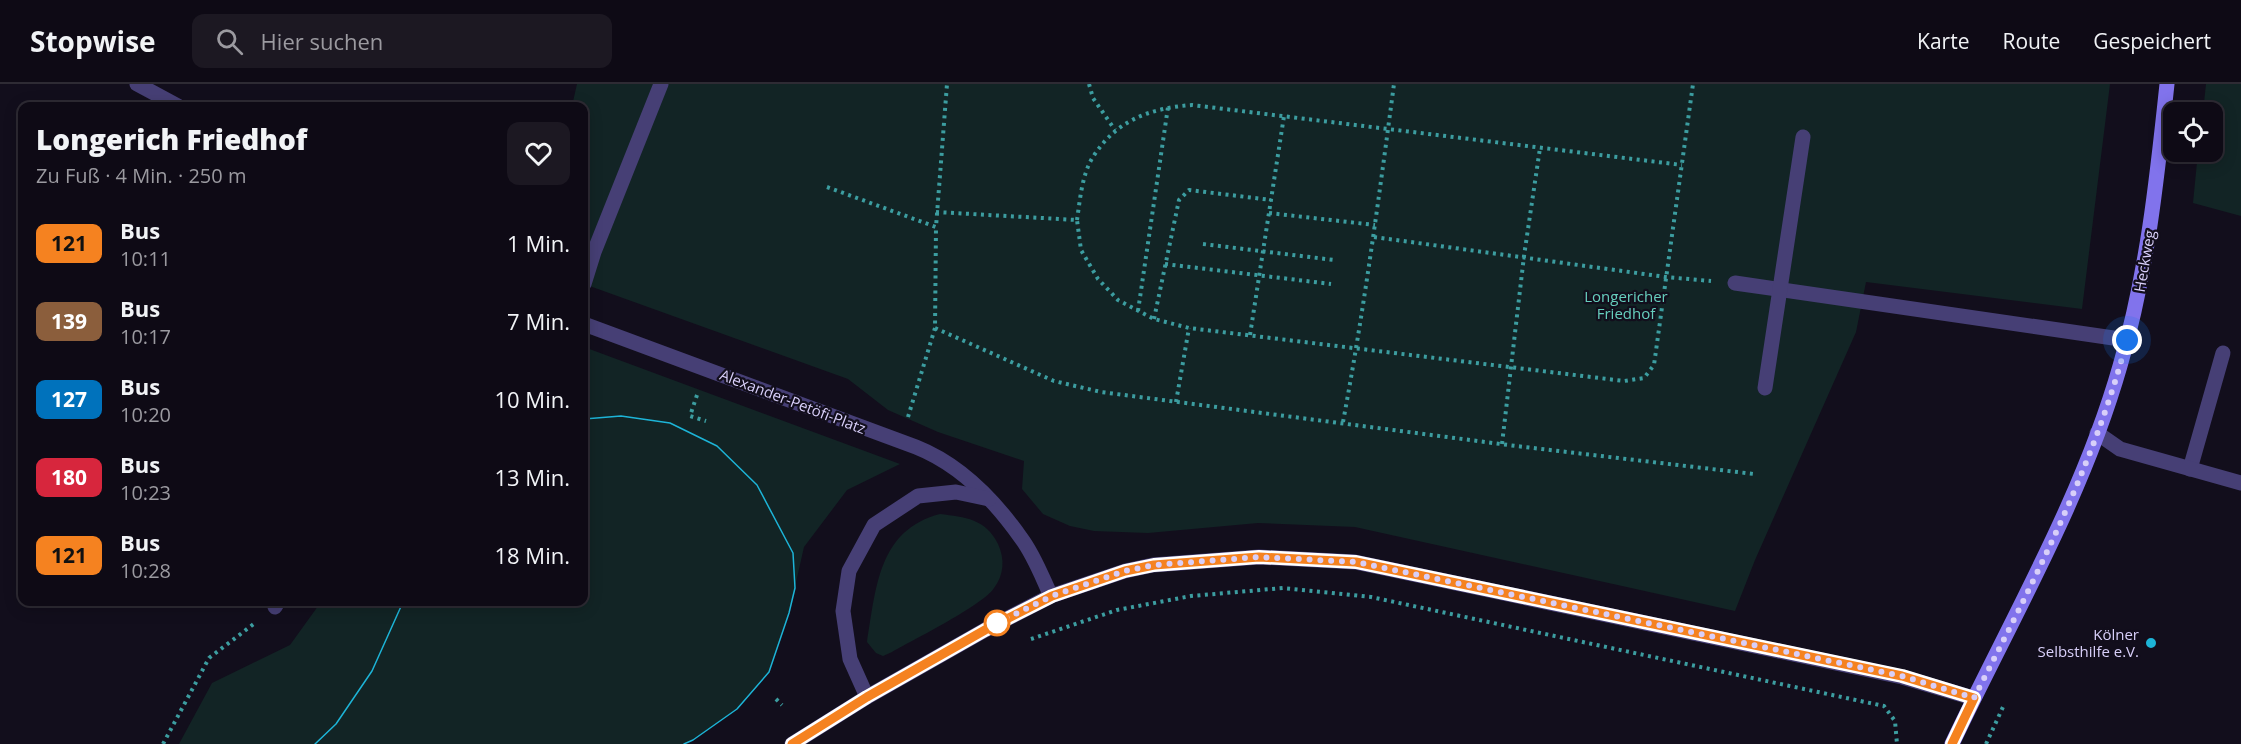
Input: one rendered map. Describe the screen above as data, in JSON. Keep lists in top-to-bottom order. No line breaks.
{"streets":{"street":["Heckweg","Alexander-Petöfi-Platz"]},"parks":["Longericher Friedhof"],"places":["Kölner Selbsthilfe e.V."],"lines":["bus line 121"],"page":{"header":"Stopwise","search":"Hier suchen","nav":["Karte","Route","Gespeichert"],"heading":["Longerich Friedhof","Zu Fuß · 4 Min. · 250 m"],"list":[{"mark":"121","name":"Bus","note":"10:11","value":"1 Min."},{"mark":"139","name":"Bus","note":"10:17","value":"7 Min."},{"mark":"127","name":"Bus","note":"10:20","value":"10 Min."},{"mark":"180","name":"Bus","note":"10:23","value":"13 Min."},{"mark":"121","name":"Bus","note":"10:28","value":"18 Min."}]}}
